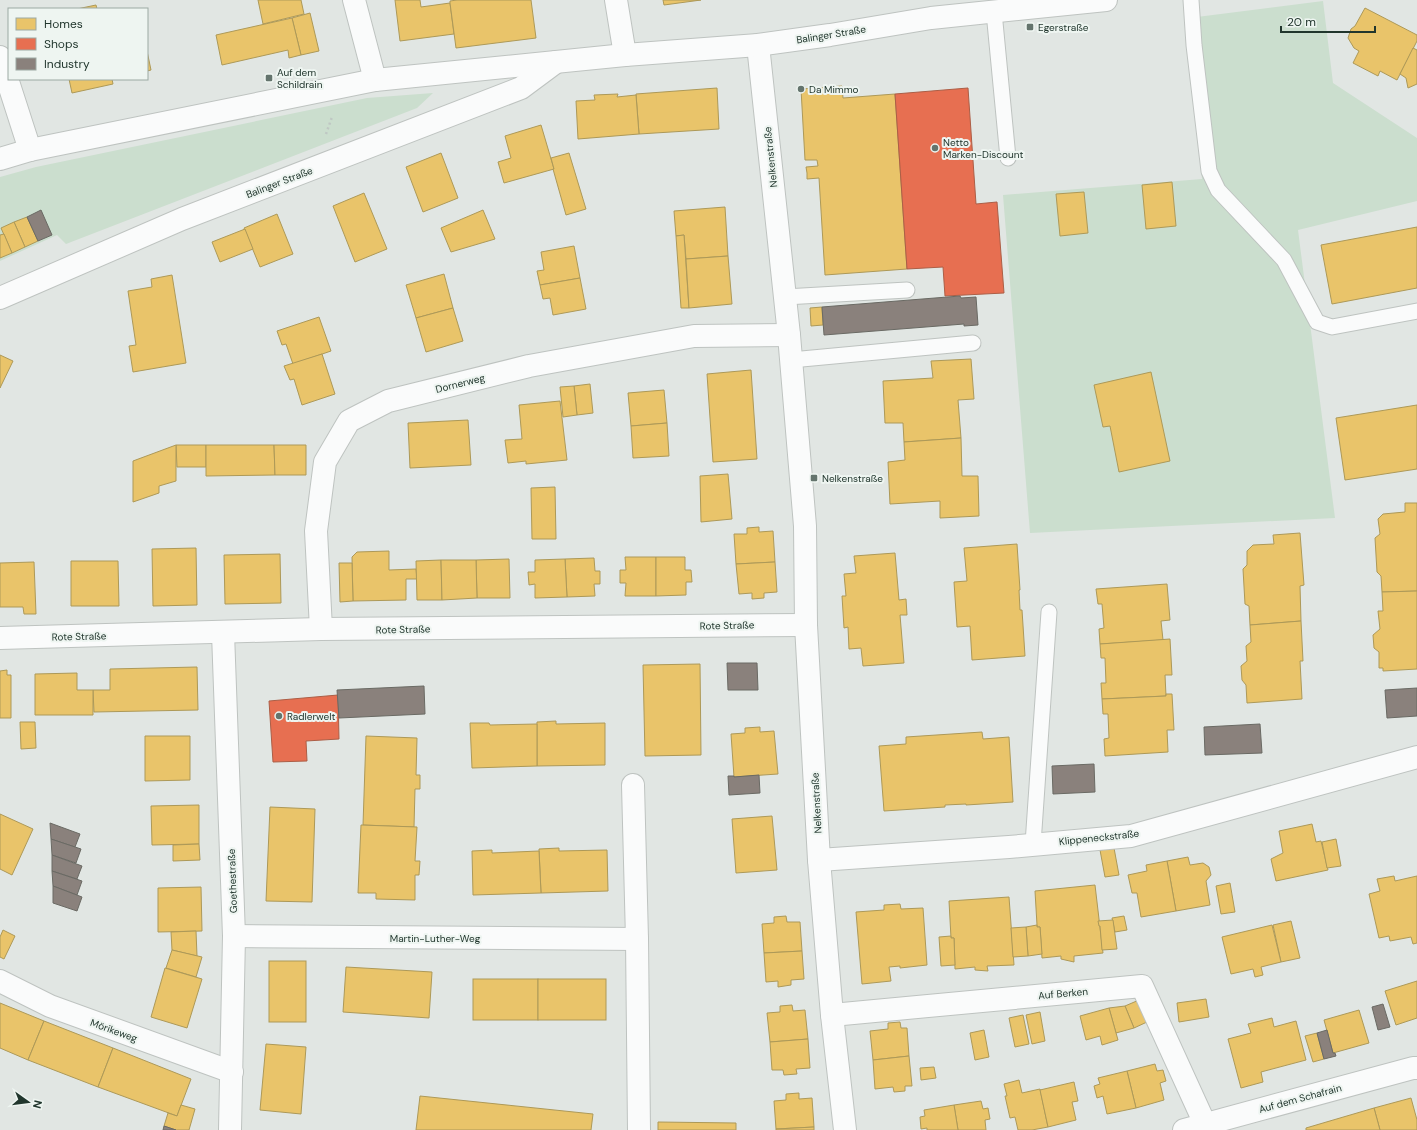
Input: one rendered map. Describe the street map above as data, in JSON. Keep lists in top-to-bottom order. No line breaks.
{"streets":{"street":["Balinger Straße","Nelkenstraße","Dornerweg","Rote Straße","Klippeneckstraße","Goethestraße","Martin-Luther-Weg","Auf Berken","Mörikeweg","Auf dem Schafrain"]},"crossings":[["Balinger Straße","Nelkenstraße"],["Nelkenstraße","Dornerweg"],["Nelkenstraße","Rote Straße"],["Nelkenstraße","Klippeneckstraße"],["Nelkenstraße","Auf Berken"],["Dornerweg","Rote Straße"],["Rote Straße","Goethestraße"],["Goethestraße","Martin-Luther-Weg"],["Goethestraße","Mörikeweg"],["Auf Berken","Auf dem Schafrain"]],"places":{"transit":["Egerstraße","Auf dem Schildrain","Nelkenstraße"],"other":["Da Mimmo","Netto Marken-Discount","Radlerwelt"]},"legend":["Homes","Shops","Industry"],"scale_bar":"20 m","north":"right"}
